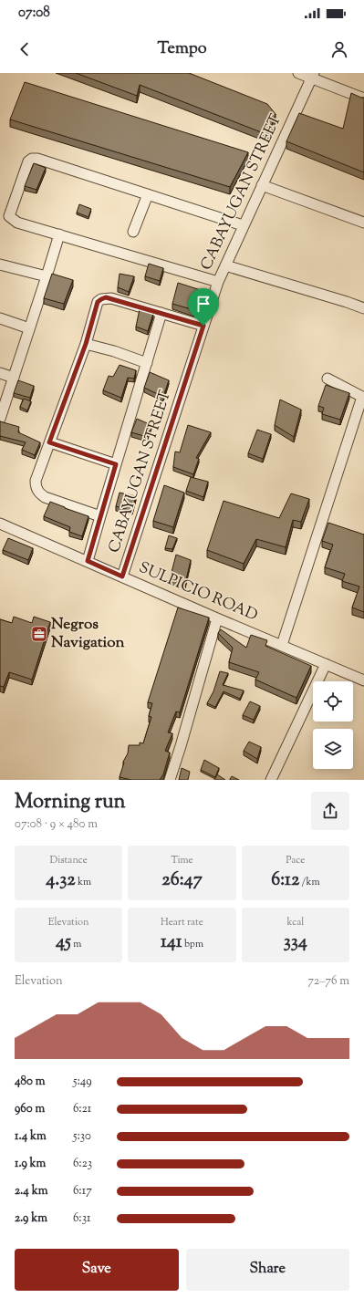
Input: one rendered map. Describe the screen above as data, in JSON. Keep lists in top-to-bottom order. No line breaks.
{"streets":{"street":["CABAYUGAN STREET","SULPICIO ROAD"]},"crossings":[["CABAYUGAN STREET","SULPICIO ROAD"]],"places":{"office":["Negros Navigation"]},"page":{"status":"07:08","header":"Tempo","heading":["Morning run","07:08 · 9 × 480 m"],"stats":[["Distance","4.32 km"],["Time","26:47"],["Pace","6:12 /km"],["Elevation","45 m"],["Heart rate","141 bpm"],["kcal","334"]],"chart":["Elevation","72–76 m"],"list":[{"name":"480 m","note":"5:49"},{"name":"960 m","note":"6:21"},{"name":"1.4 km","note":"5:30"},{"name":"1.9 km","note":"6:23"},{"name":"2.4 km","note":"6:17"},{"name":"2.9 km","note":"6:31"}],"buttons":["Save","Share"]}}
